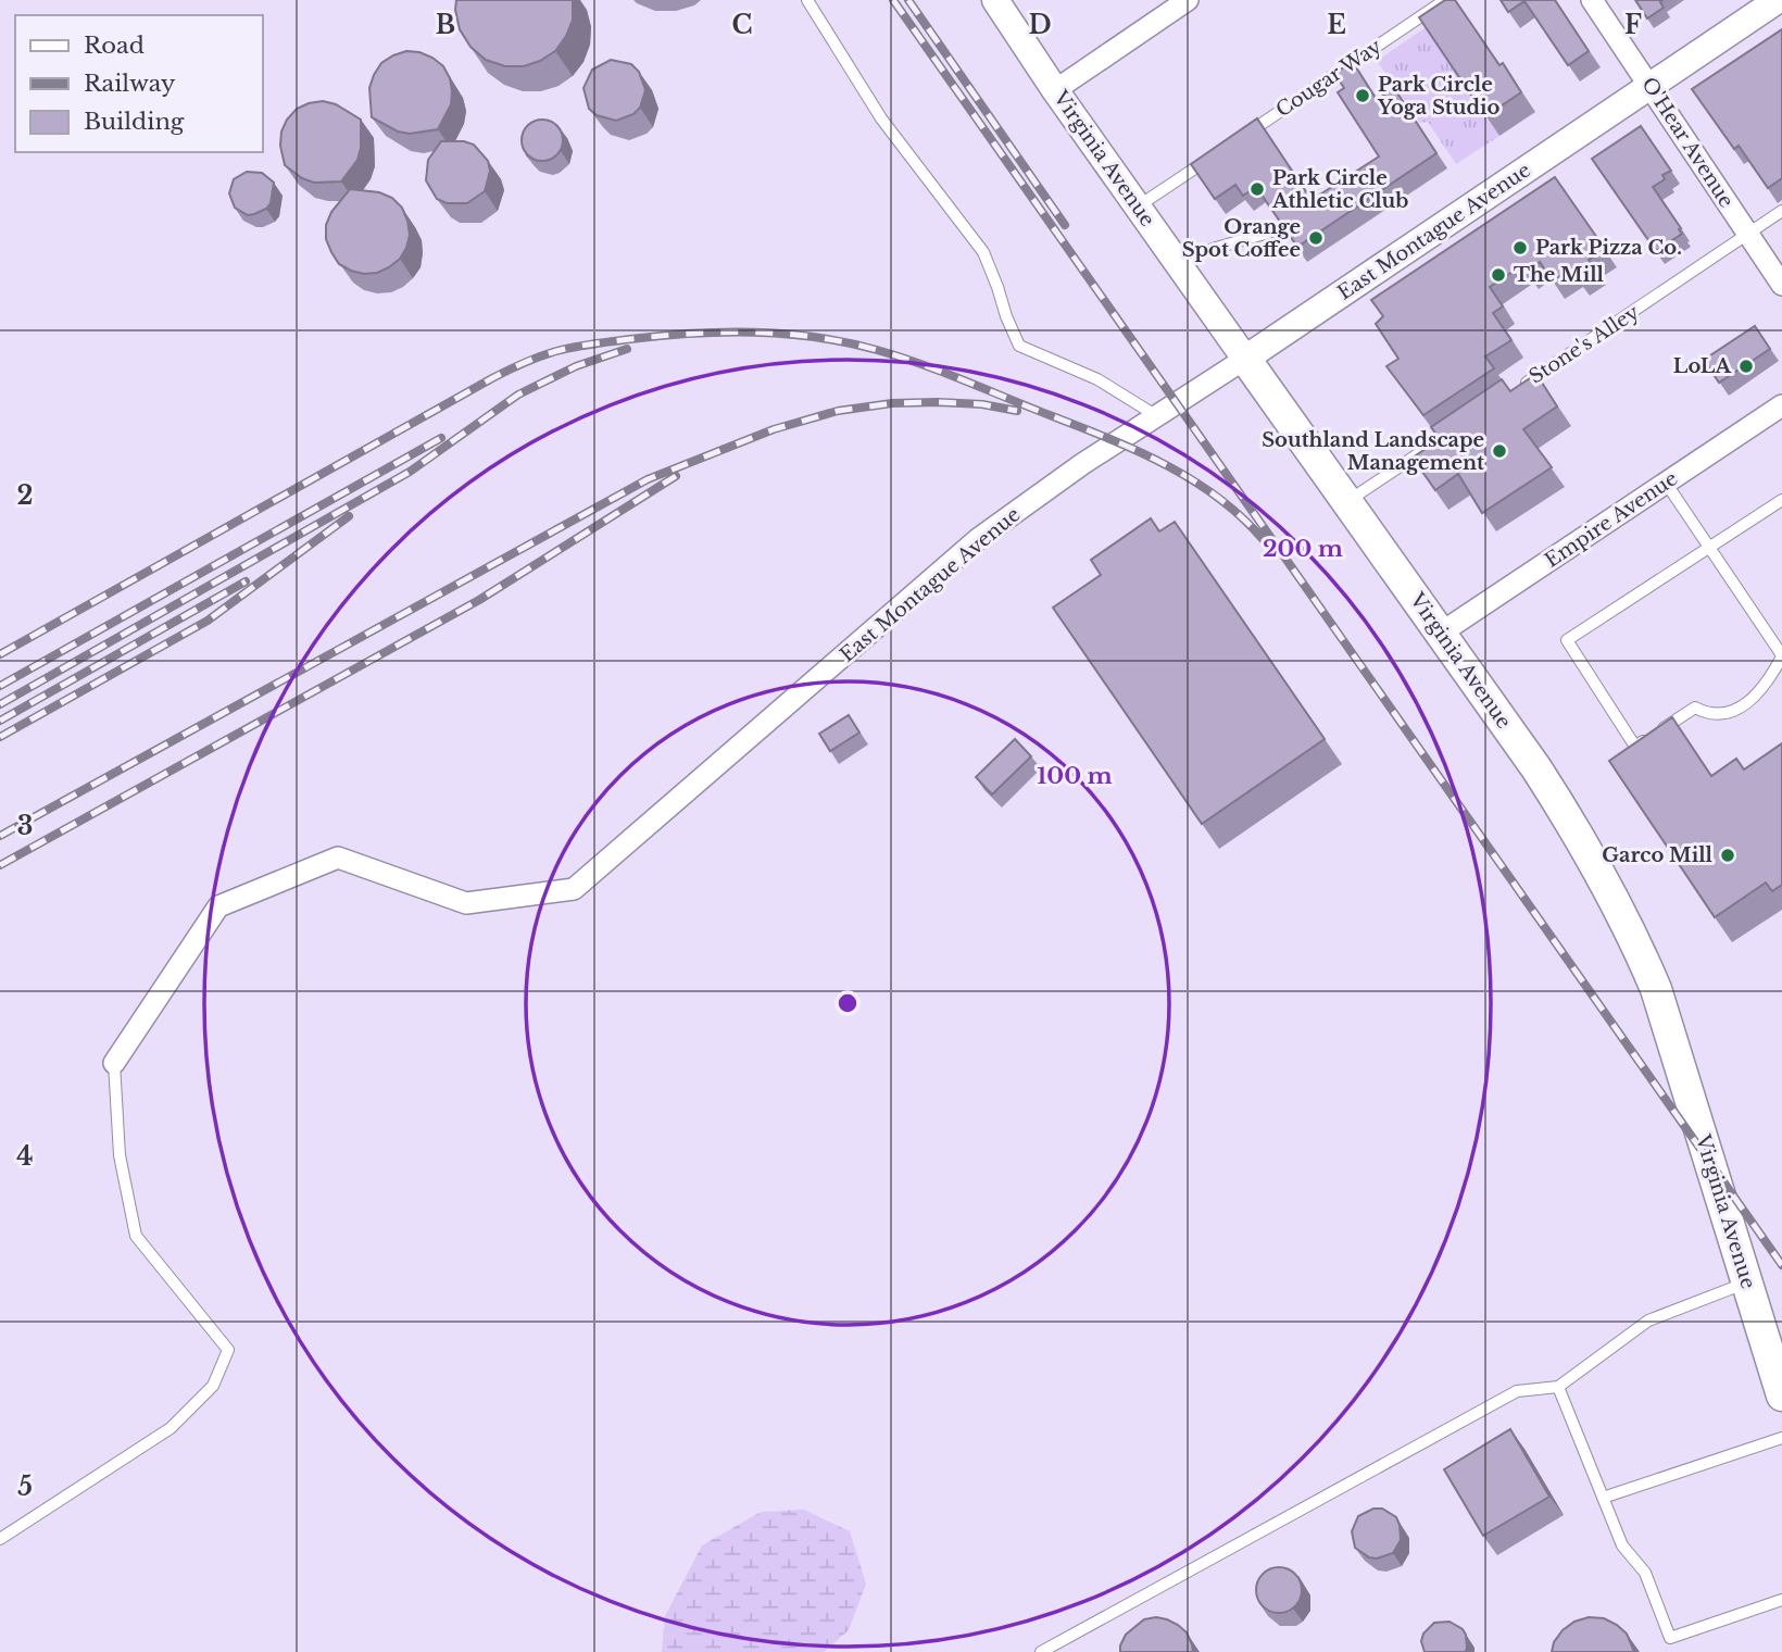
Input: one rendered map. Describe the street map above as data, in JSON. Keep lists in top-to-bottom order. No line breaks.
{"streets":{"main road":["Virginia Avenue"],"street":["O'Hear Avenue","East Montague Avenue","Empire Avenue"],"lane":["Cougar Way","Stone's Alley"]},"crossings":[["O'Hear Avenue","East Montague Avenue"],["O'Hear Avenue","Stone's Alley"],["Virginia Avenue","East Montague Avenue"],["Virginia Avenue","Empire Avenue"]],"places":["Park Circle Yoga Studio","Park Circle Athletic Club","Orange Spot Coffee","Park Pizza Co.","The Mill","LoLA","Southland Landscape Management","Garco Mill"],"legend":["Road","Railway","Building"],"grid":{"columns":["B","C","D","E","F"],"rows":["2","3","4","5"]},"rings":["200 m","100 m"]}
